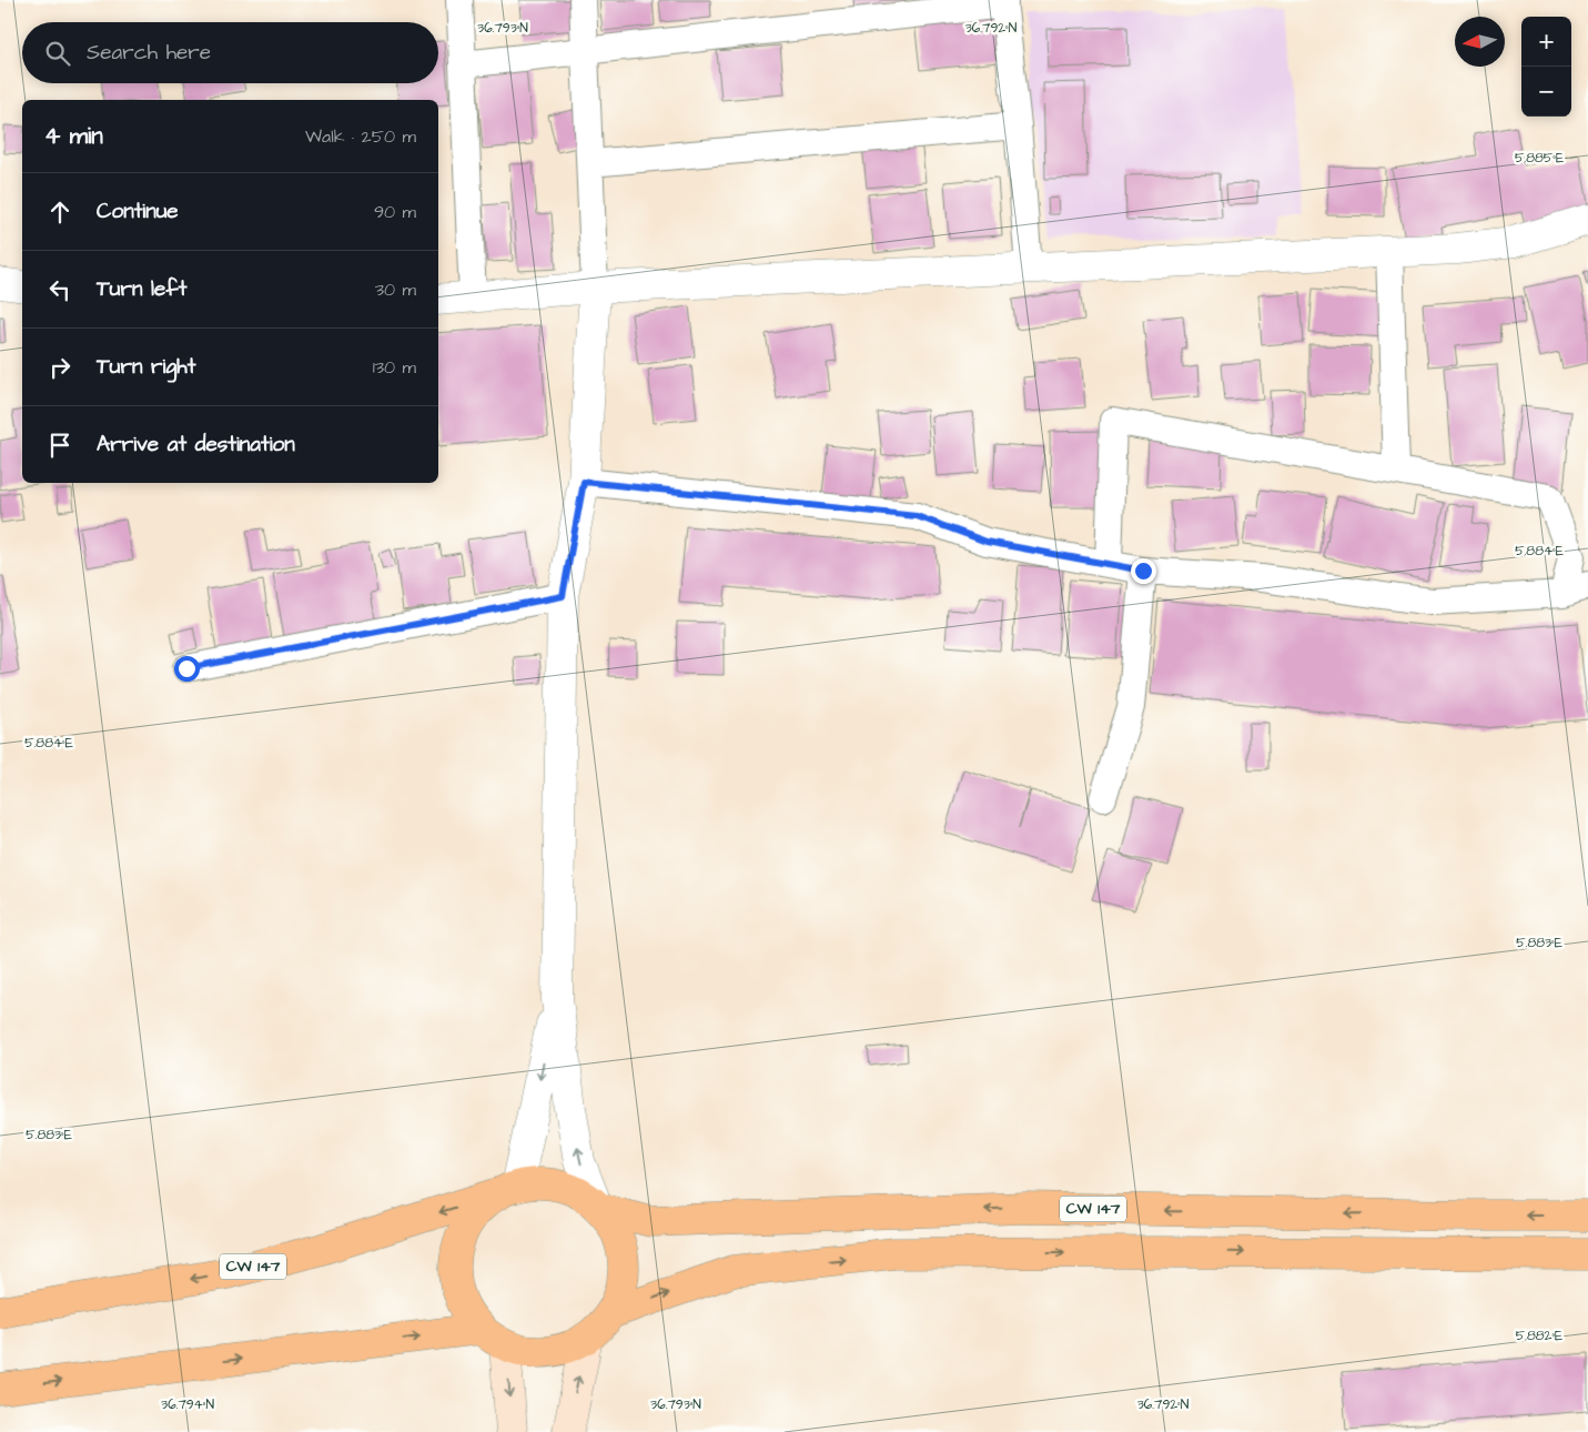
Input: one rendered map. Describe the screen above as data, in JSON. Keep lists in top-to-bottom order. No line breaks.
{"streets":{"highway":["CW 147"]},"north":"left","page":{"map_buttons":["+","−"],"search":"Search here","heading":["4 min","Walk · 250 m"],"list":[["Continue","90 m"],["Turn left","30 m"],["Turn right","130 m"],"Arrive at destination"]},"coordinates":["36.793°N","36.792°N","5.885°E","5.884°E","5.883°E","5.882°E","36.794°N"]}
